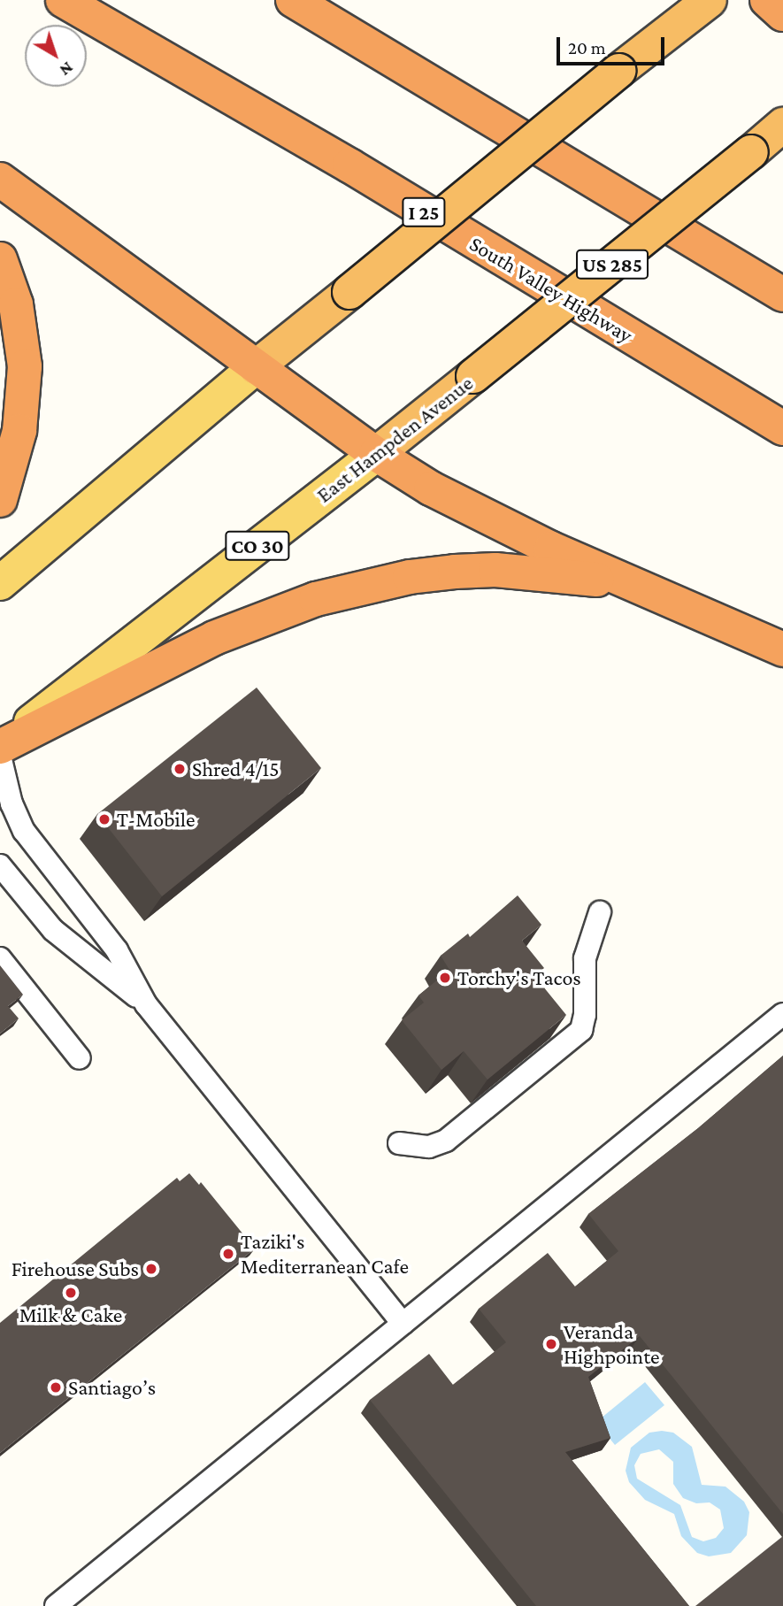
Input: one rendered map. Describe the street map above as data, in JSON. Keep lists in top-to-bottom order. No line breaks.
{"streets":{"highway":["I 25","US 285","South Valley Highway","East Hampden Avenue"],"main road":["CO 30"]},"places":["Shred 4/15","T-Mobile","Torchy's Tacos","Taziki's Mediterranean Cafe","Firehouse Subs","Milk & Cake","Veranda Highpointe","Santiago’s"],"scale_bar":"20 m","north":"bottom right"}
